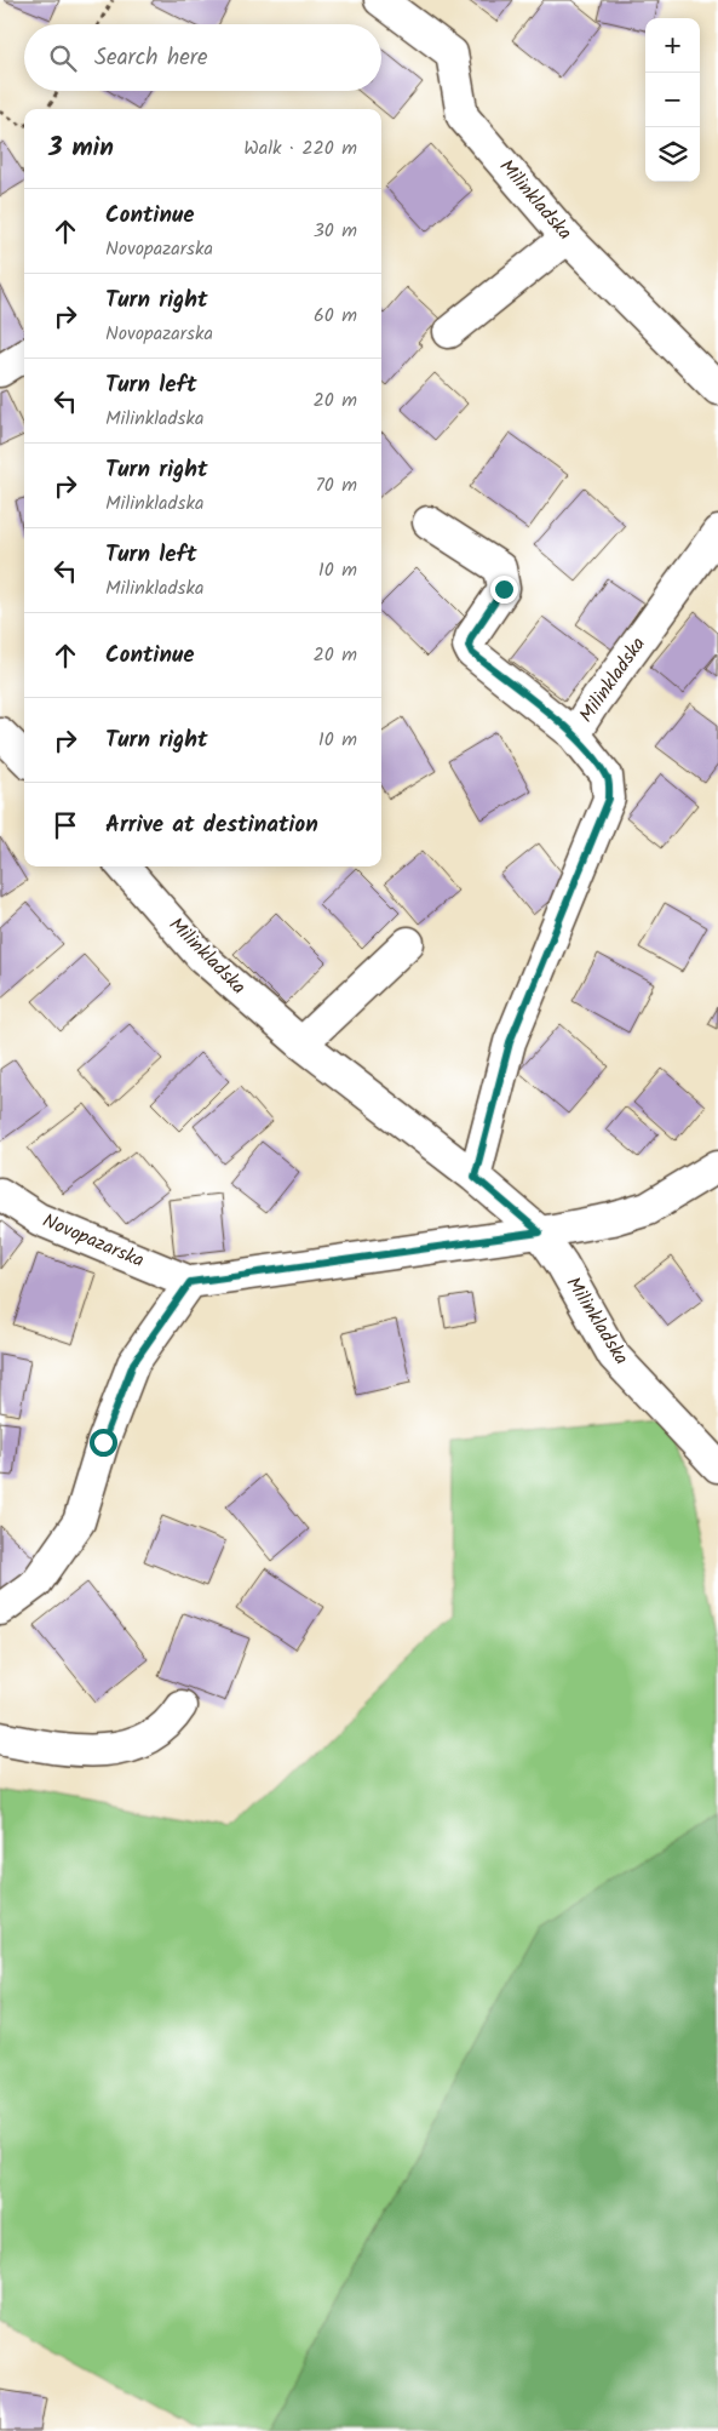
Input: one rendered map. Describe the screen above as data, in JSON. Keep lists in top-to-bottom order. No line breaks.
{"streets":{"street":["Milinkladska","Novopazarska"]},"page":{"map_buttons":["+","−"],"search":"Search here","heading":["3 min","Walk · 220 m"],"list":[["Continue","Novopazarska","30 m"],["Turn right","Novopazarska","60 m"],["Turn left","Milinkladska","20 m"],["Turn right","Milinkladska","70 m"],["Turn left","Milinkladska","10 m"],["Continue","20 m"],["Turn right","10 m"],"Arrive at destination"]}}
